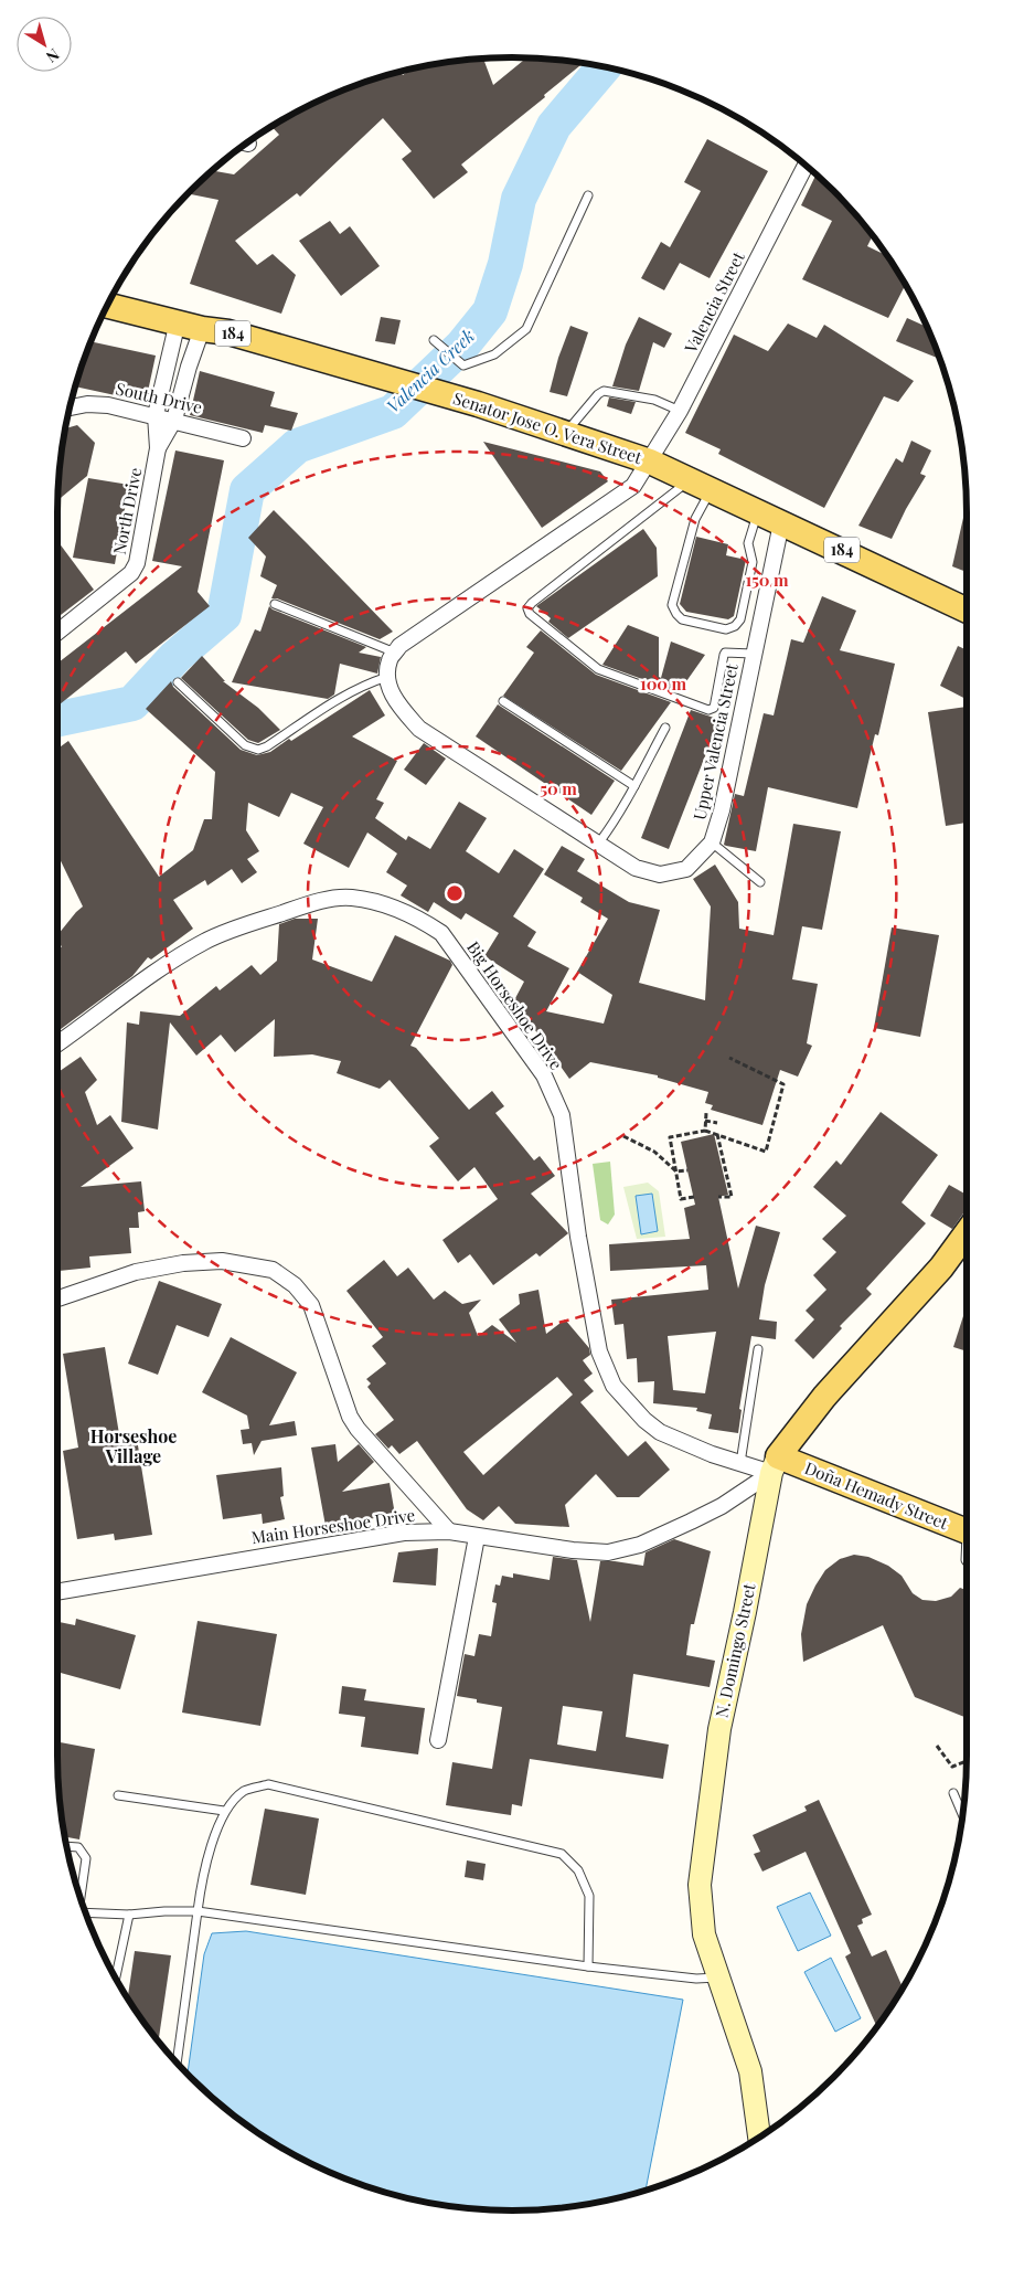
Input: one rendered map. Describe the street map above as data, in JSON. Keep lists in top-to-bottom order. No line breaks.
{"streets":{"main road":["184","Senator Jose O. Vera Street","Doña Hemady Street","N. Domingo Street"],"street":["Valencia Street","South Drive","North Drive","Upper Valencia Street","Big Horseshoe Drive","Main Horseshoe Drive"]},"crossings":[["Valencia Street","Senator Jose O. Vera Street"],["South Drive","North Drive"],["Senator Jose O. Vera Street","North Drive"],["Senator Jose O. Vera Street","Upper Valencia Street"],["Big Horseshoe Drive","Doña Hemady Street"],["Big Horseshoe Drive","Main Horseshoe Drive"],["Big Horseshoe Drive","N. Domingo Street"],["Doña Hemady Street","Main Horseshoe Drive"],["Doña Hemady Street","N. Domingo Street"],["Main Horseshoe Drive","N. Domingo Street"]],"districts":["Horseshoe Village"],"water":["Valencia Creek"],"north":"bottom right","rings":["150 m","100 m","50 m"]}
